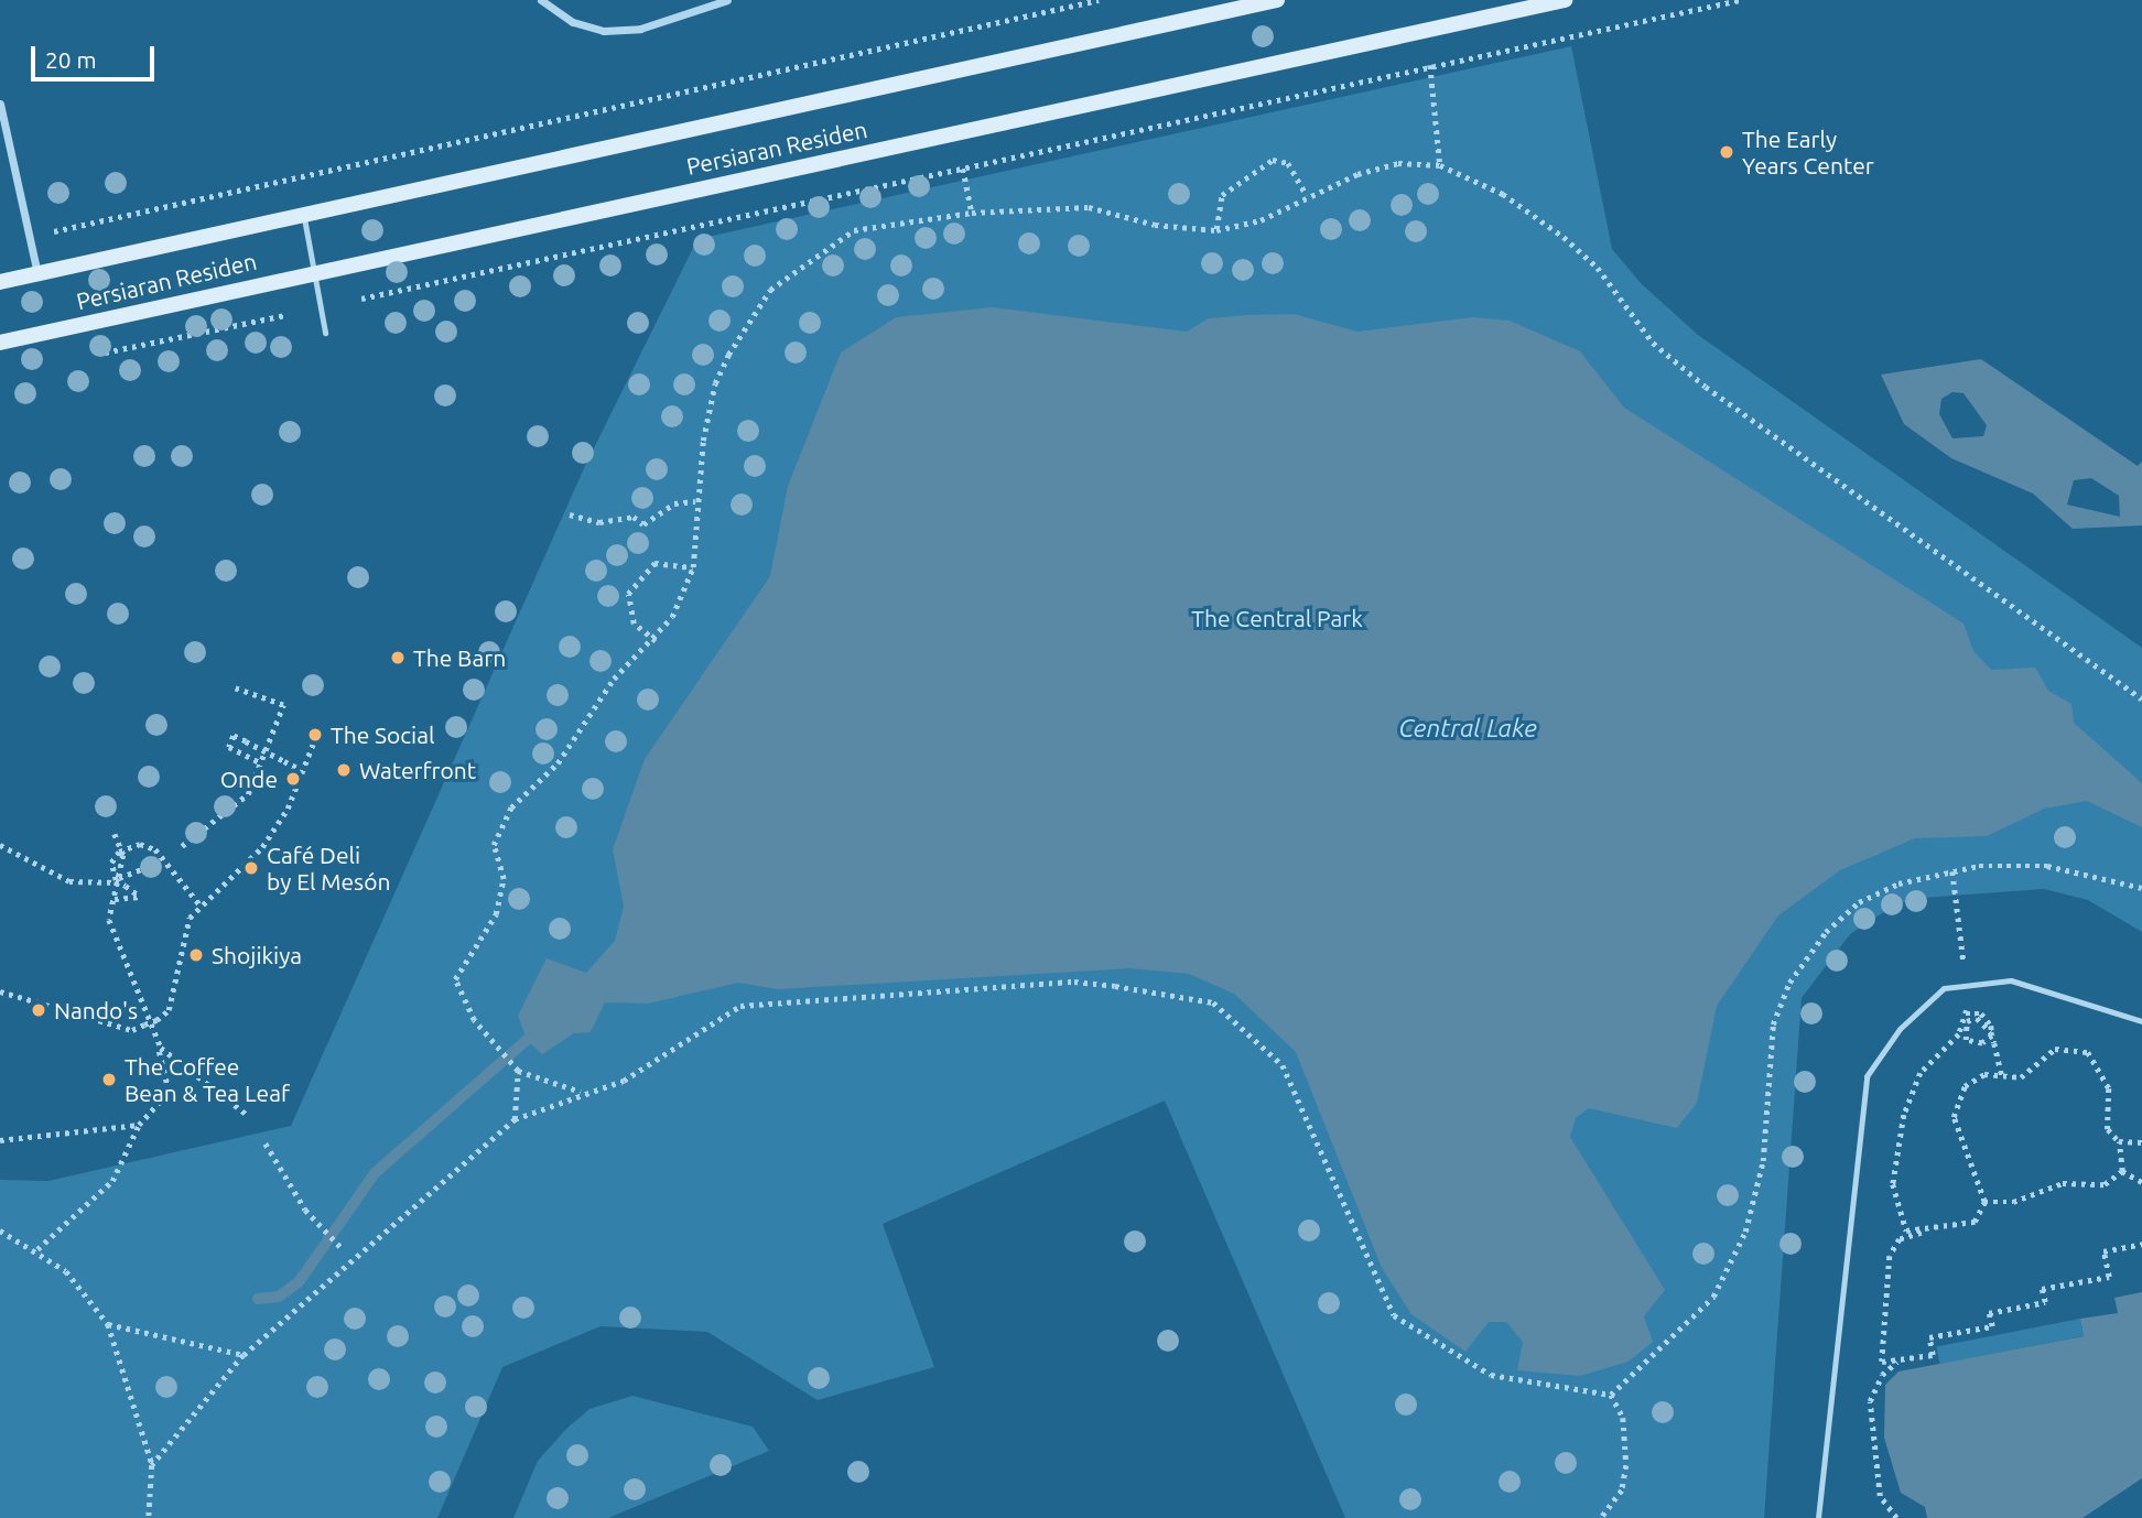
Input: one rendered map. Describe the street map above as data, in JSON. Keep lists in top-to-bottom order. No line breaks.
{"streets":{"street":["Persiaran Residen"]},"water":["Central Lake"],"parks":["The Central Park"],"places":["The Early Years Center","The Barn","The Social","Waterfront","Onde","Café Deli by El Mesón","Shojikiya","Nando's","The Coffee Bean & Tea Leaf"],"scale_bar":"20 m"}
